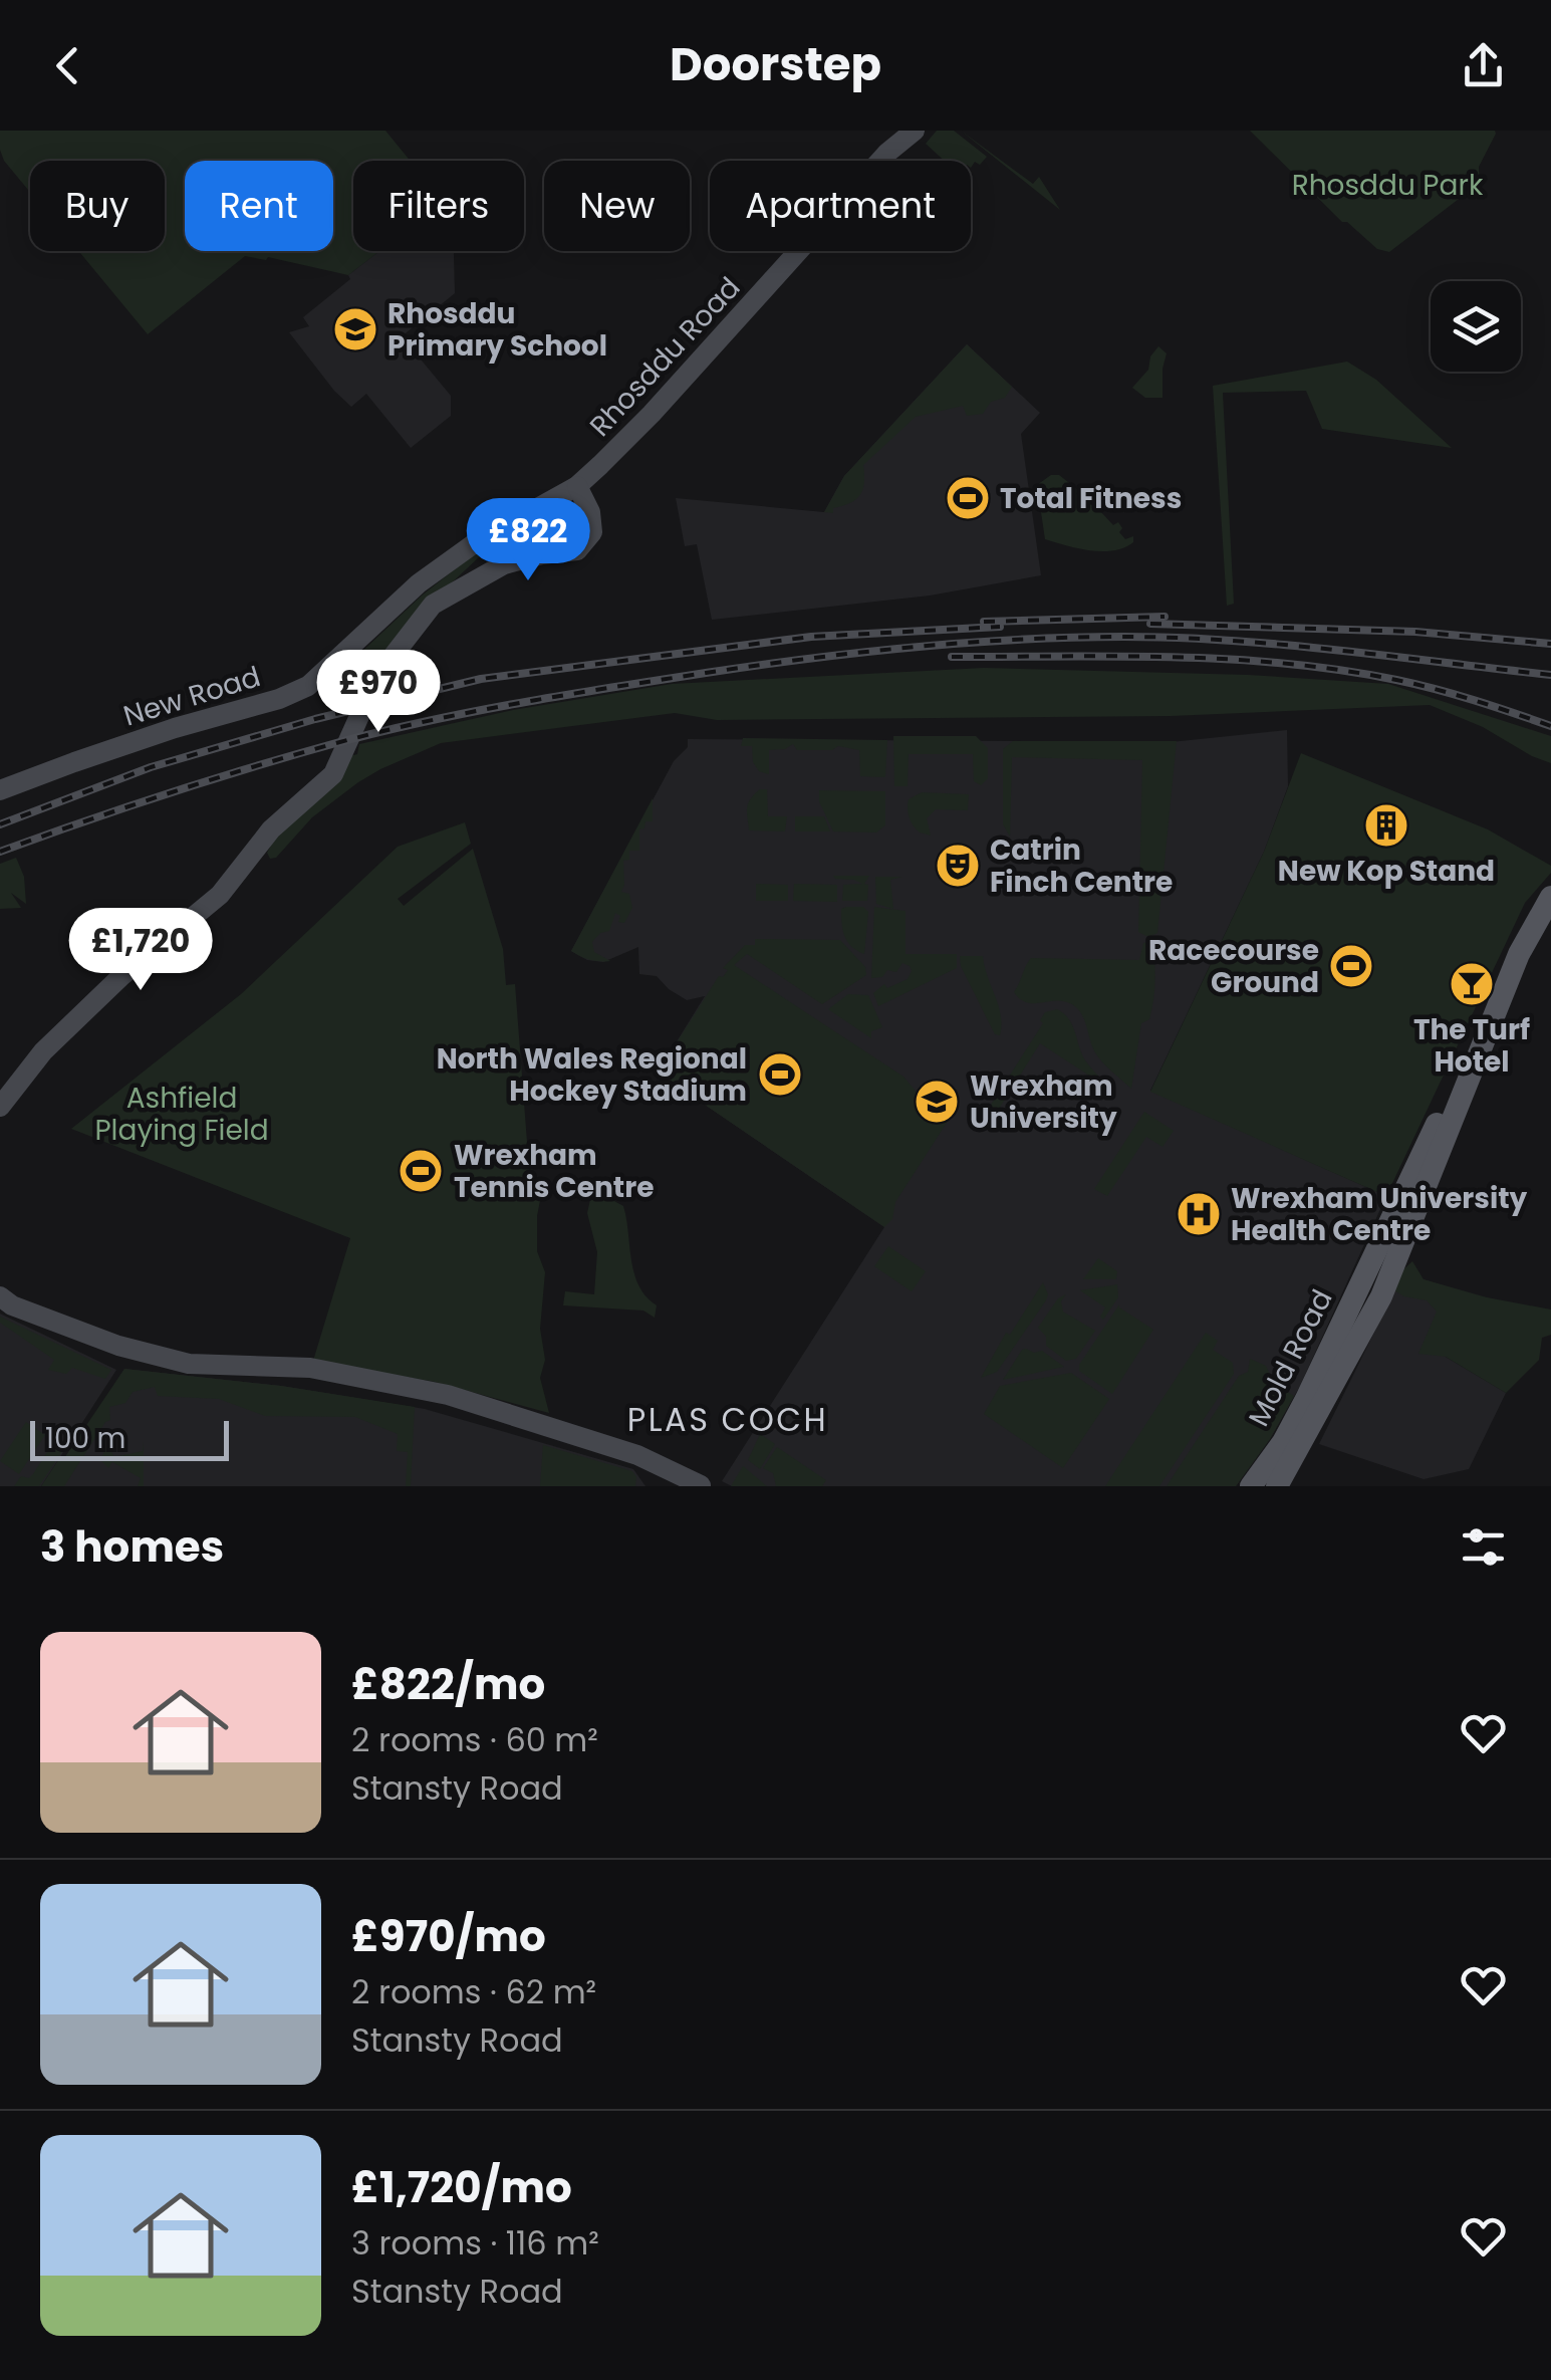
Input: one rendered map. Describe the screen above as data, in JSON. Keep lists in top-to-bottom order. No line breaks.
{"streets":{"main road":["Rhosddu Road","New Road","Mold Road"]},"crossings":[["Rhosddu Road","New Road"]],"districts":["PLAS COCH"],"parks":["Rhosddu Park","Ashfield Playing Field"],"places":{"school or university":["Rhosddu Primary School","Wrexham University"],"sports":["Total Fitness","Racecourse Ground","North Wales Regional Hockey Stadium","Wrexham Tennis Centre"],"building":["New Kop Stand"],"theatre":["Catrin Finch Centre"],"bar":["The Turf Hotel"],"hospital":["Wrexham University Health Centre"]},"scale_bar":"100 m","page":{"header":"Doorstep","chip":["Buy","Rent","Filters","New","Apartment"],"price":["£822","£970","£1,720"],"scale":"100 m","heading":"3 homes","list":[{"name":"£822/mo","note":"2 rooms · 60 m² · Stansty Road"},{"name":"£970/mo","note":"2 rooms · 62 m² · Stansty Road"},{"name":"£1,720/mo","note":"3 rooms · 116 m² · Stansty Road"}]}}
